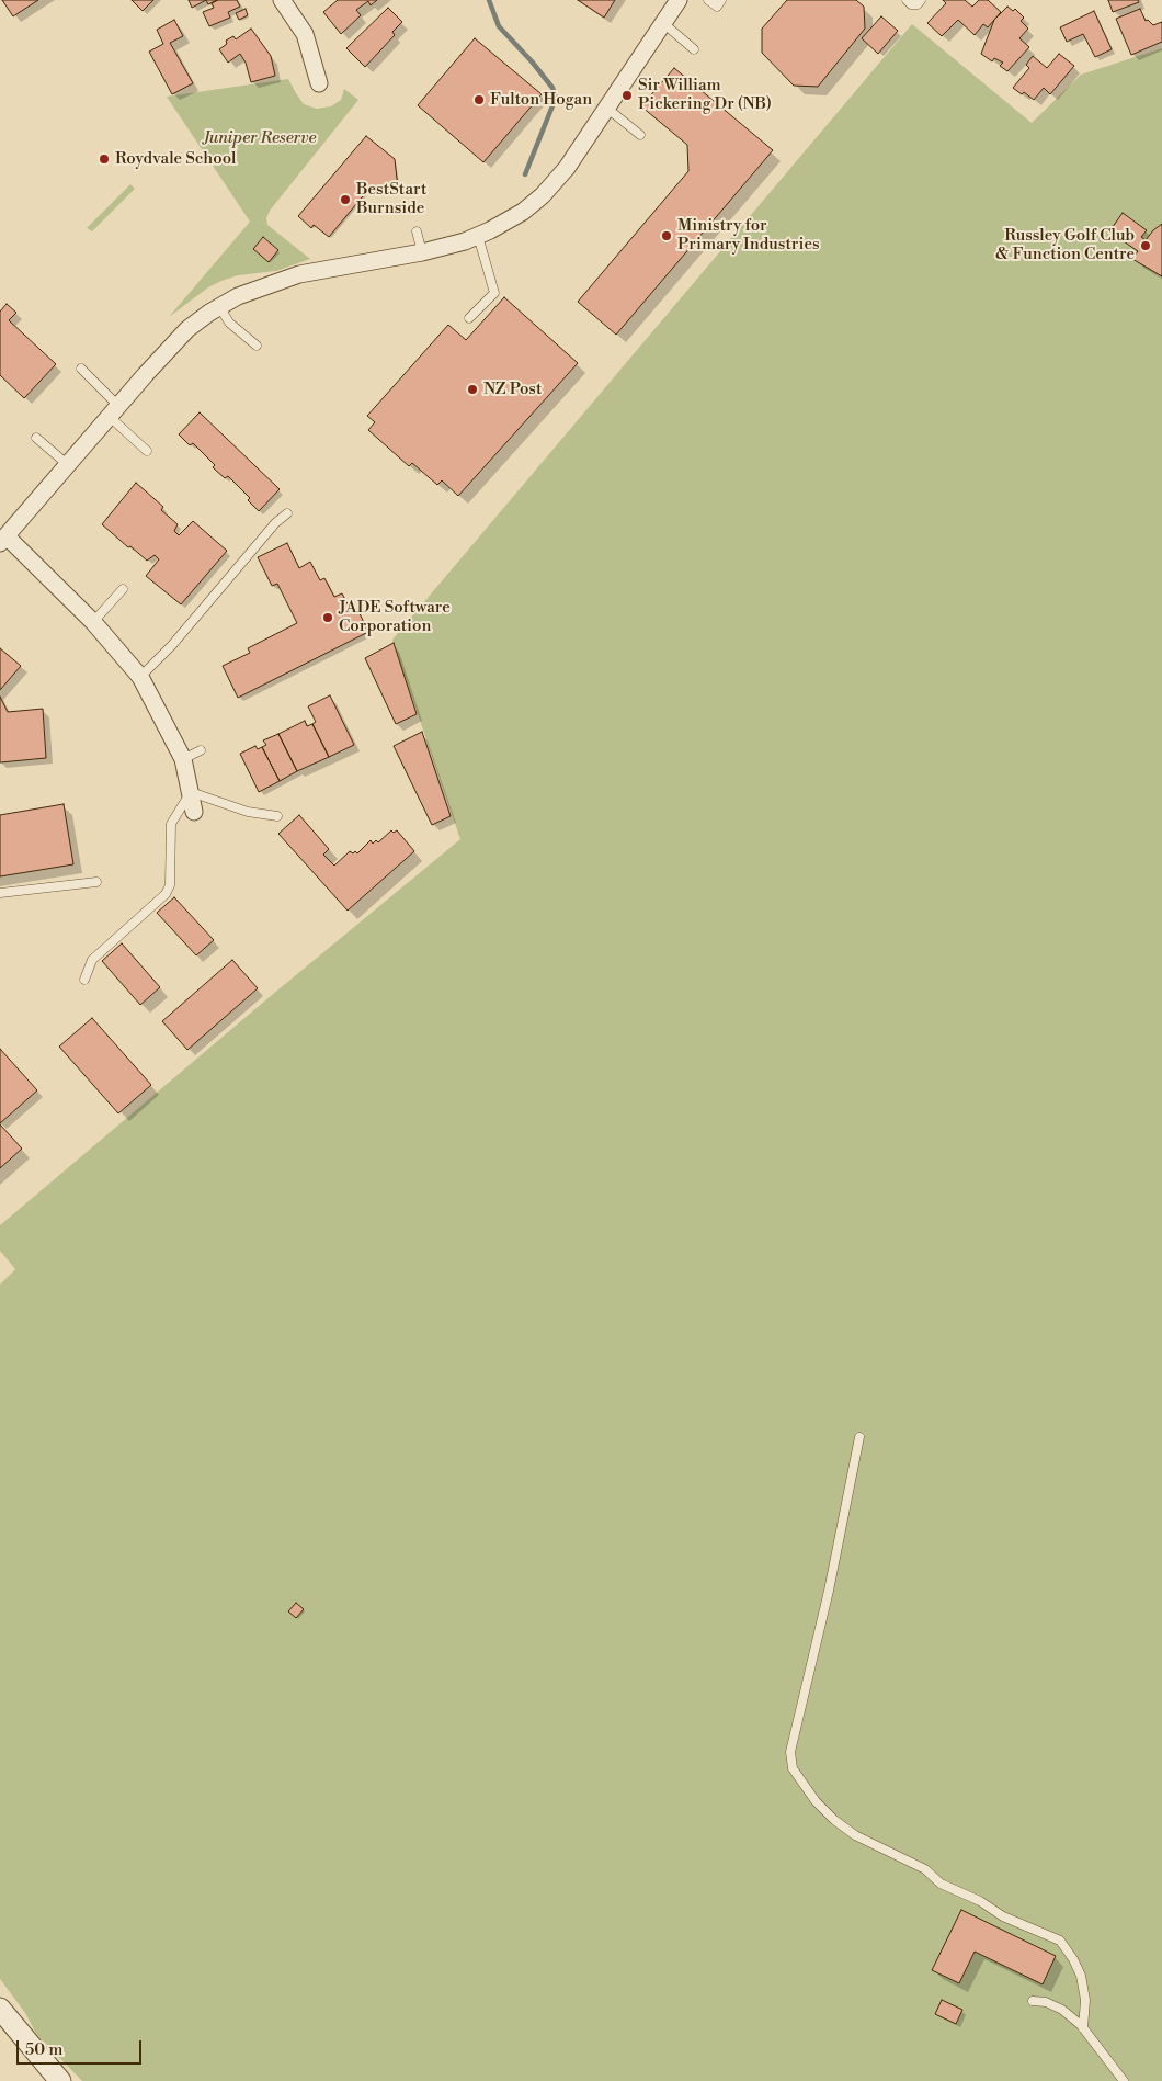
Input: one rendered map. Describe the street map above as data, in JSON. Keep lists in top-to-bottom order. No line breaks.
{"parks":["Juniper Reserve"],"places":["Sir William Pickering Dr (NB)","Fulton Hogan","Roydvale School","BestStart Burnside","Ministry for Primary Industries","Russley Golf Club & Function Centre","NZ Post","JADE Software Corporation"],"scale_bar":"50 m"}
